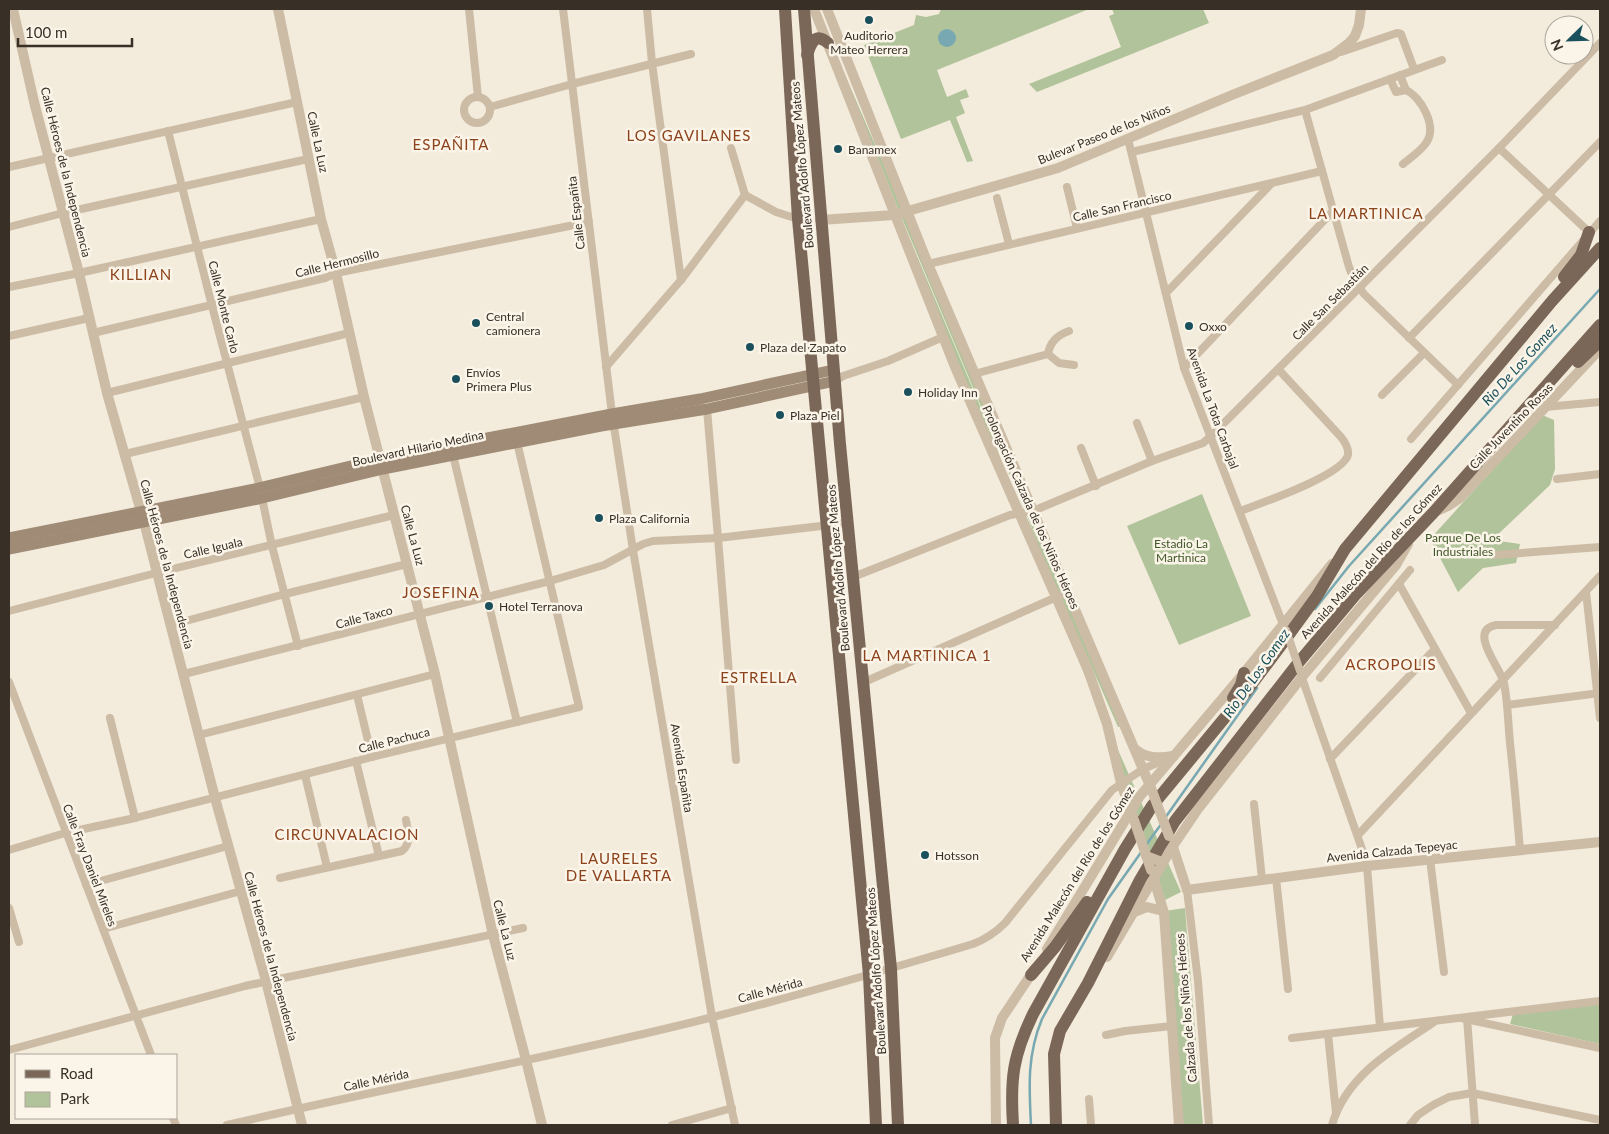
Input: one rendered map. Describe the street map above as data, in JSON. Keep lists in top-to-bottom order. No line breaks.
{"streets":{"main road":["Boulevard Adolfo López Mateos","Boulevard Hilario Medina","Avenida Malecón del Río de los Gómez"],"street":["Bulevar Paseo de los Niños","Calle La Luz","Calle Héroes de la Independencia","Calle San Francisco","Calle Españita","Calle Hermosillo","Calle San Sebastián","Calle Monte Carlo","Avenida La Tota Carbajal","Calle Juventino Rosas","Prolongación Calzada de los Niños Héroes","Calle Iguala","Calle Taxco","Calle Pachuca","Avenida Españita","Avenida Calzada Tepeyac","Calle Fray Daniel Mireles","Calle Mérida","Calzada de los Niños Héroes"]},"crossings":[["Bulevar Paseo de los Niños","Boulevard Adolfo López Mateos"],["Bulevar Paseo de los Niños","Avenida La Tota Carbajal"],["Bulevar Paseo de los Niños","Prolongación Calzada de los Niños Héroes"],["Calle La Luz","Calle Hermosillo"],["Calle La Luz","Boulevard Hilario Medina"],["Calle La Luz","Calle Iguala"],["Calle La Luz","Calle Taxco"],["Calle La Luz","Calle Pachuca"],["Calle La Luz","Calle Mérida"],["Boulevard Adolfo López Mateos","Boulevard Hilario Medina"],["Boulevard Adolfo López Mateos","Calle Taxco"],["Boulevard Adolfo López Mateos","Calle Mérida"],["Calle Héroes de la Independencia","Calle Hermosillo"],["Calle Héroes de la Independencia","Boulevard Hilario Medina"],["Calle Héroes de la Independencia","Calle Iguala"],["Calle Héroes de la Independencia","Calle Taxco"],["Calle Héroes de la Independencia","Calle Pachuca"],["Calle Héroes de la Independencia","Calle Mérida"],["Calle San Francisco","Avenida La Tota Carbajal"],["Calle San Francisco","Prolongación Calzada de los Niños Héroes"],["Calle Españita","Calle Hermosillo"],["Calle Españita","Boulevard Hilario Medina"],["Calle Españita","Avenida Españita"],["Calle Hermosillo","Calle Monte Carlo"],["Calle San Sebastián","Avenida La Tota Carbajal"],["Calle San Sebastián","Prolongación Calzada de los Niños Héroes"],["Calle Monte Carlo","Boulevard Hilario Medina"],["Calle Monte Carlo","Calle Iguala"],["Calle Monte Carlo","Calle Taxco"],["Avenida La Tota Carbajal","Avenida Malecón del Río de los Gómez"],["Avenida La Tota Carbajal","Avenida Calzada Tepeyac"],["Calle Juventino Rosas","Avenida Malecón del Río de los Gómez"],["Boulevard Hilario Medina","Avenida Españita"],["Prolongación Calzada de los Niños Héroes","Avenida Malecón del Río de los Gómez"],["Prolongación Calzada de los Niños Héroes","Avenida Calzada Tepeyac"],["Prolongación Calzada de los Niños Héroes","Calle Mérida"],["Prolongación Calzada de los Niños Héroes","Calzada de los Niños Héroes"],["Avenida Malecón del Río de los Gómez","Calle Mérida"],["Calle Taxco","Calle Pachuca"],["Calle Taxco","Avenida Españita"],["Calle Pachuca","Calle Fray Daniel Mireles"],["Avenida Españita","Calle Mérida"],["Avenida Calzada Tepeyac","Calzada de los Niños Héroes"]],"districts":["LOS GAVILANES","ESPAÑITA","LA MARTINICA","KILLIAN","JOSEFINA","LA MARTINICA 1","ACROPOLIS","ESTRELLA","CIRCUNVALACION","LAURELES DE VALLARTA"],"water":["Rio De Los Gomez"],"parks":["Parque De Los Industriales","Estadio La Martinica"],"places":["Auditorio Mateo Herrera","Banamex","Central camionera","Oxxo","Plaza del Zapato","Envíos Primera Plus","Holiday Inn","Plaza Piel","Plaza California","Hotel Terranova","Hotsson"],"legend":["Road","Park"],"scale_bar":"100 m","north":"bottom left"}
